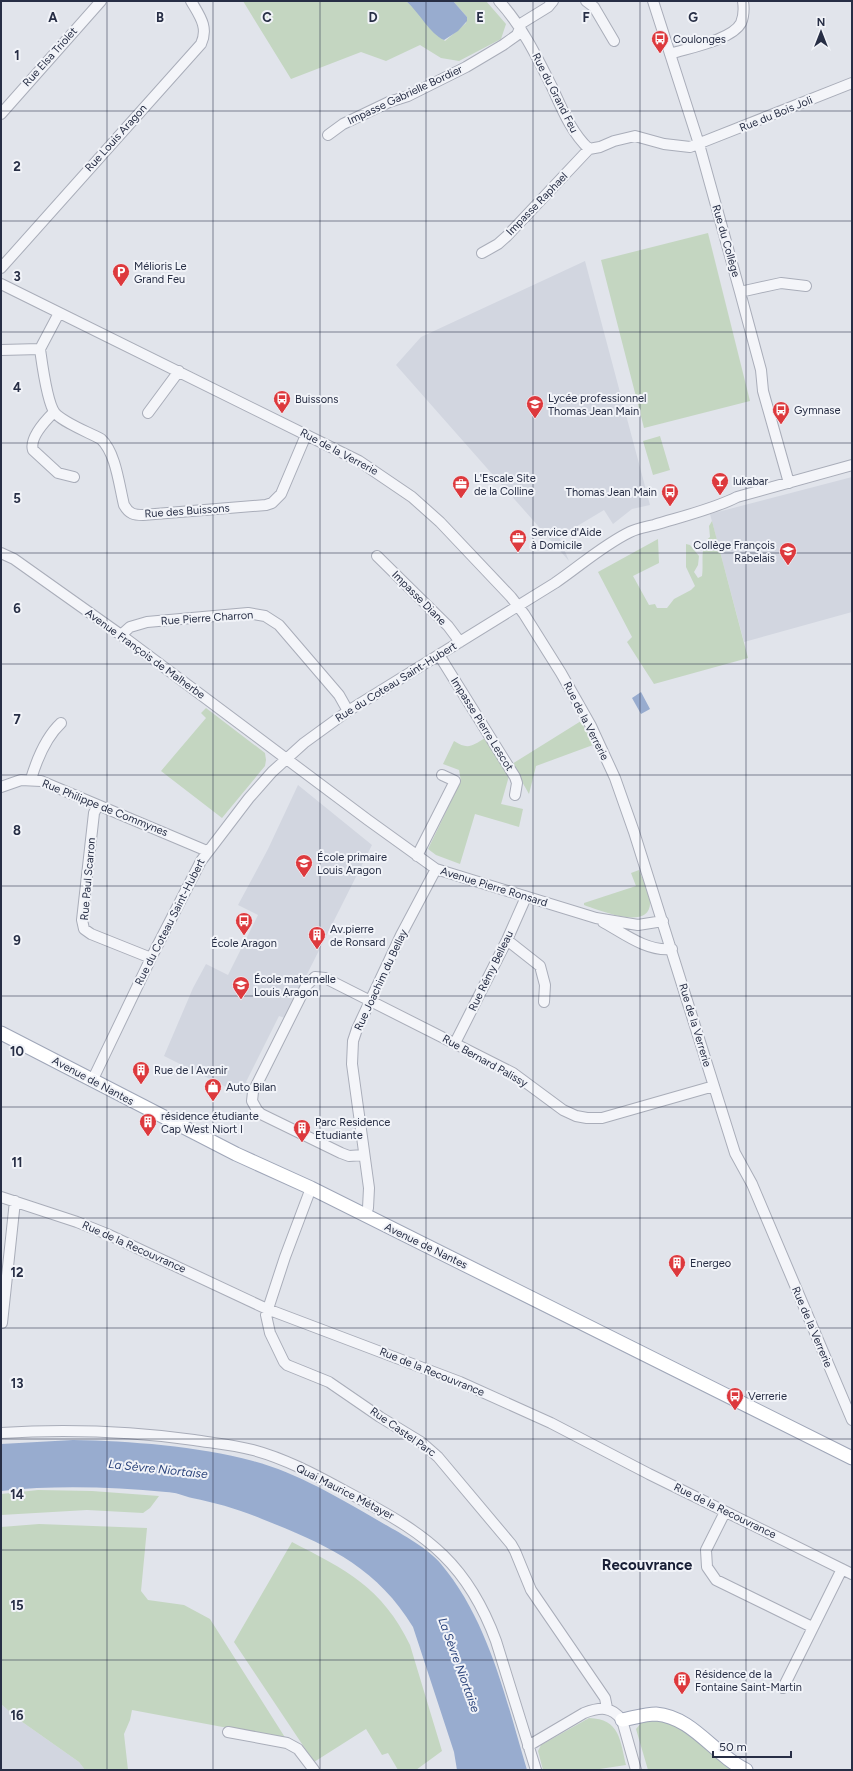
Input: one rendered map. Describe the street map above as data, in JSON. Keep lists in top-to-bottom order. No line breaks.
{"streets":{"main road":["Avenue de Nantes"],"street":["Rue Elsa Triolet","Rue du Grand Feu","Impasse Gabrielle Bordier","Rue du Bois Joli","Rue Louis Aragon","Impasse Raphael","Rue du Collège","Rue de la Verrerie","Rue des Buissons","Impasse Diane","Rue Pierre Charron","Avenue François de Malherbe","Rue du Coteau Saint-Hubert","Impasse Pierre Lescot","Rue Philippe de Commynes","Rue Paul Scarron","Avenue Pierre Ronsard","Rue Rémy Belleau","Rue Joachim du Bellay","Rue Bernard Palissy","Rue de la Recouvrance","Rue Castel Parc","Quai Maurice Métayer"]},"crossings":[["Rue du Grand Feu","Impasse Gabrielle Bordier"],["Rue du Grand Feu","Impasse Raphael"],["Rue du Bois Joli","Rue du Collège"],["Rue du Collège","Rue du Coteau Saint-Hubert"],["Rue de la Verrerie","Rue des Buissons"],["Rue de la Verrerie","Rue du Coteau Saint-Hubert"],["Rue de la Verrerie","Avenue Pierre Ronsard"],["Rue de la Verrerie","Rue Bernard Palissy"],["Impasse Diane","Rue du Coteau Saint-Hubert"],["Rue Pierre Charron","Avenue François de Malherbe"],["Rue Pierre Charron","Rue du Coteau Saint-Hubert"],["Avenue François de Malherbe","Rue du Coteau Saint-Hubert"],["Avenue François de Malherbe","Avenue Pierre Ronsard"],["Rue du Coteau Saint-Hubert","Impasse Pierre Lescot"],["Rue du Coteau Saint-Hubert","Rue Philippe de Commynes"],["Rue du Coteau Saint-Hubert","Rue Paul Scarron"],["Rue du Coteau Saint-Hubert","Avenue Pierre Ronsard"],["Rue du Coteau Saint-Hubert","Avenue de Nantes"],["Rue Philippe de Commynes","Rue Paul Scarron"],["Avenue Pierre Ronsard","Rue Rémy Belleau"],["Avenue Pierre Ronsard","Rue Joachim du Bellay"],["Rue Rémy Belleau","Rue Bernard Palissy"],["Rue Joachim du Bellay","Rue Bernard Palissy"],["Rue Joachim du Bellay","Avenue de Nantes"],["Avenue de Nantes","Rue Castel Parc"],["Rue de la Recouvrance","Rue Castel Parc"]],"districts":["Recouvrance"],"water":["La Sèvre Niortaise"],"places":{"bus stop":["Coulonges","Buissons","Gymnase","Thomas Jean Main","École Aragon","Verrerie"],"parking":["Mélioris Le Grand Feu"],"school or university":["Lycée professionnel Thomas Jean Main","Collège François Rabelais","École primaire Louis Aragon","École maternelle Louis Aragon"],"bar":["lukabar"],"office":["L'Escale Site de la Colline","Service d'Aide à Domicile"],"building":["Av.pierre de Ronsard","Rue de l Avenir","résidence étudiante Cap West Niort I","Parc Residence Etudiante","Energeo","Résidence de la Fontaine Saint-Martin"],"shop":["Auto Bilan"]},"scale_bar":"50 m","north":"top","grid":{"columns":["A","B","C","D","E","F","G"],"rows":["1","2","3","4","5","6","7","8","9","10","11","12","13","14","15","16"]}}
